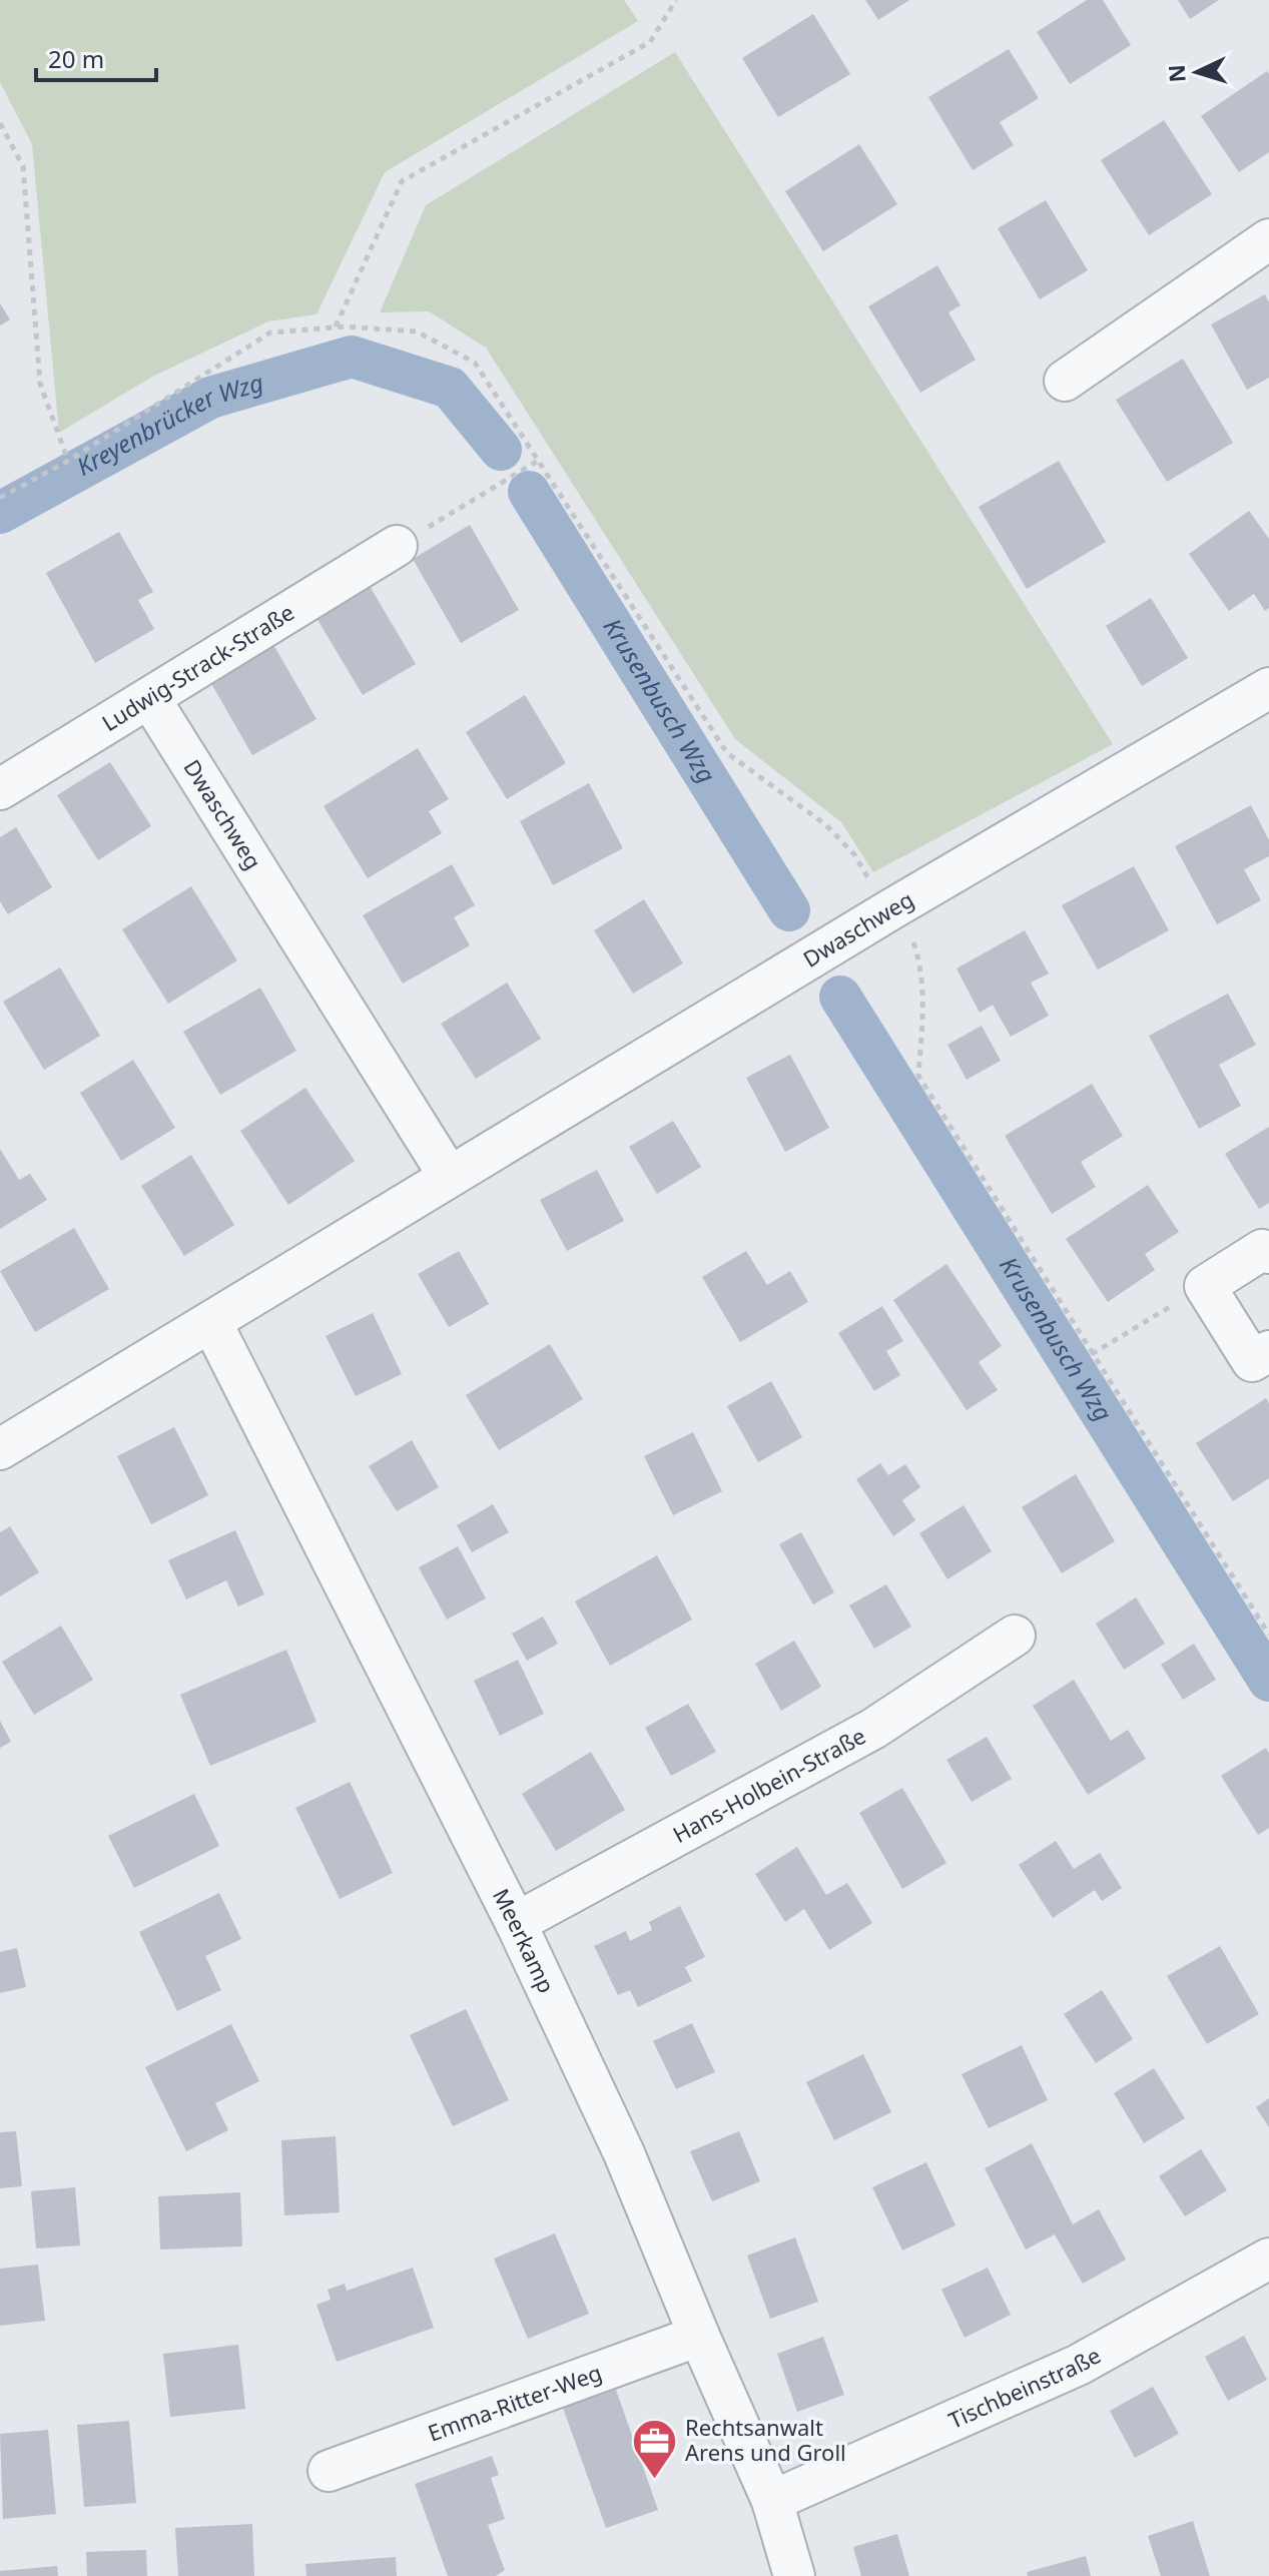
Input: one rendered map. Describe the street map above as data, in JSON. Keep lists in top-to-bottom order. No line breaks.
{"streets":{"street":["Ludwig-Strack-Straße","Dwaschweg","Hans-Holbein-Straße","Meerkamp","Tischbeinstraße","Emma-Ritter-Weg"]},"crossings":[["Ludwig-Strack-Straße","Dwaschweg"],["Dwaschweg","Meerkamp"],["Hans-Holbein-Straße","Meerkamp"],["Meerkamp","Tischbeinstraße"],["Meerkamp","Emma-Ritter-Weg"]],"water":["Kreyenbrücker Wzg","Krusenbusch Wzg"],"places":{"office":["Rechtsanwalt Arens und Groll"]},"scale_bar":"20 m","north":"left"}
